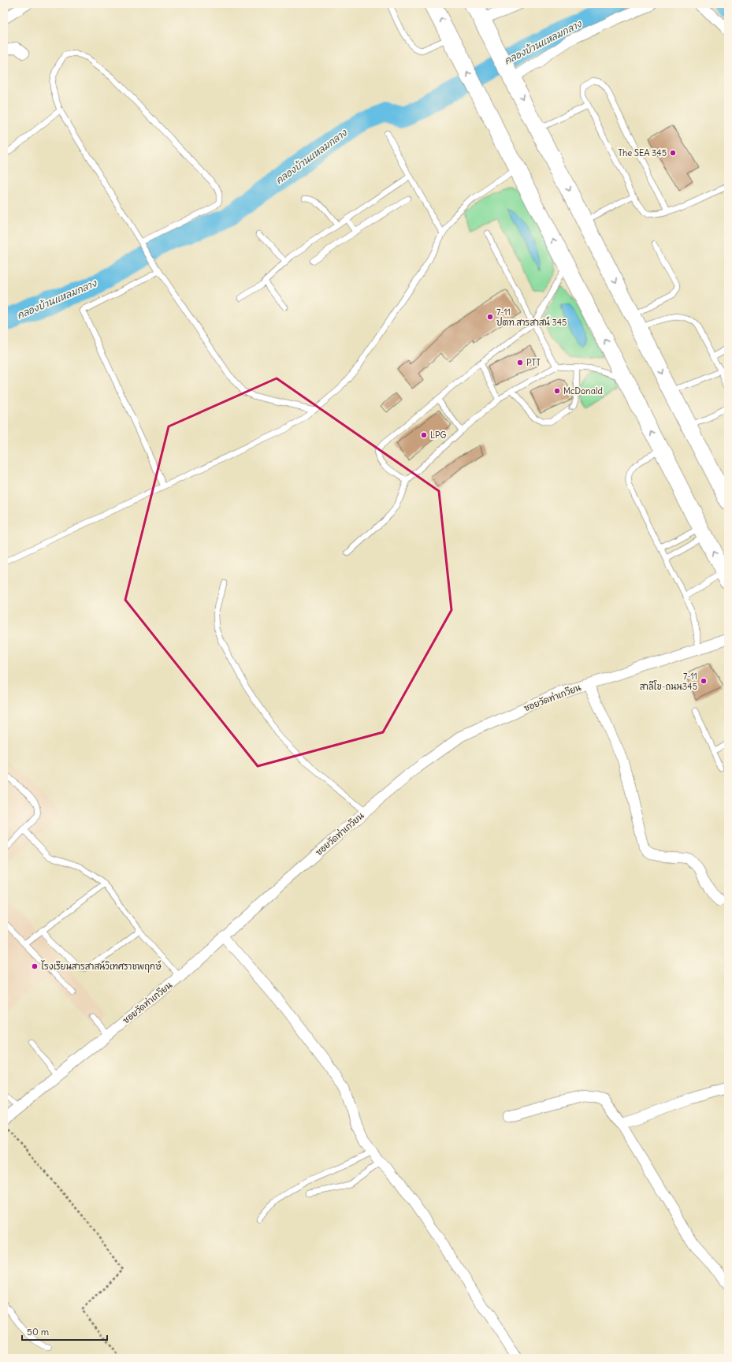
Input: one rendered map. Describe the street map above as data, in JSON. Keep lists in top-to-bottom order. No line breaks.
{"streets":{"street":["ซอยวัดท่าเกวียน"]},"water":["คลองบ้านแหลมกลาง"],"places":["The SEA 345","7-11 ปตท.สารสาสน์ 345","PTT","McDonald","LPG","7-11 สาลีโข-ถนน345","โรงเรียนสารสาสน์วิเทศราชพฤกษ์"],"scale_bar":"50 m"}
